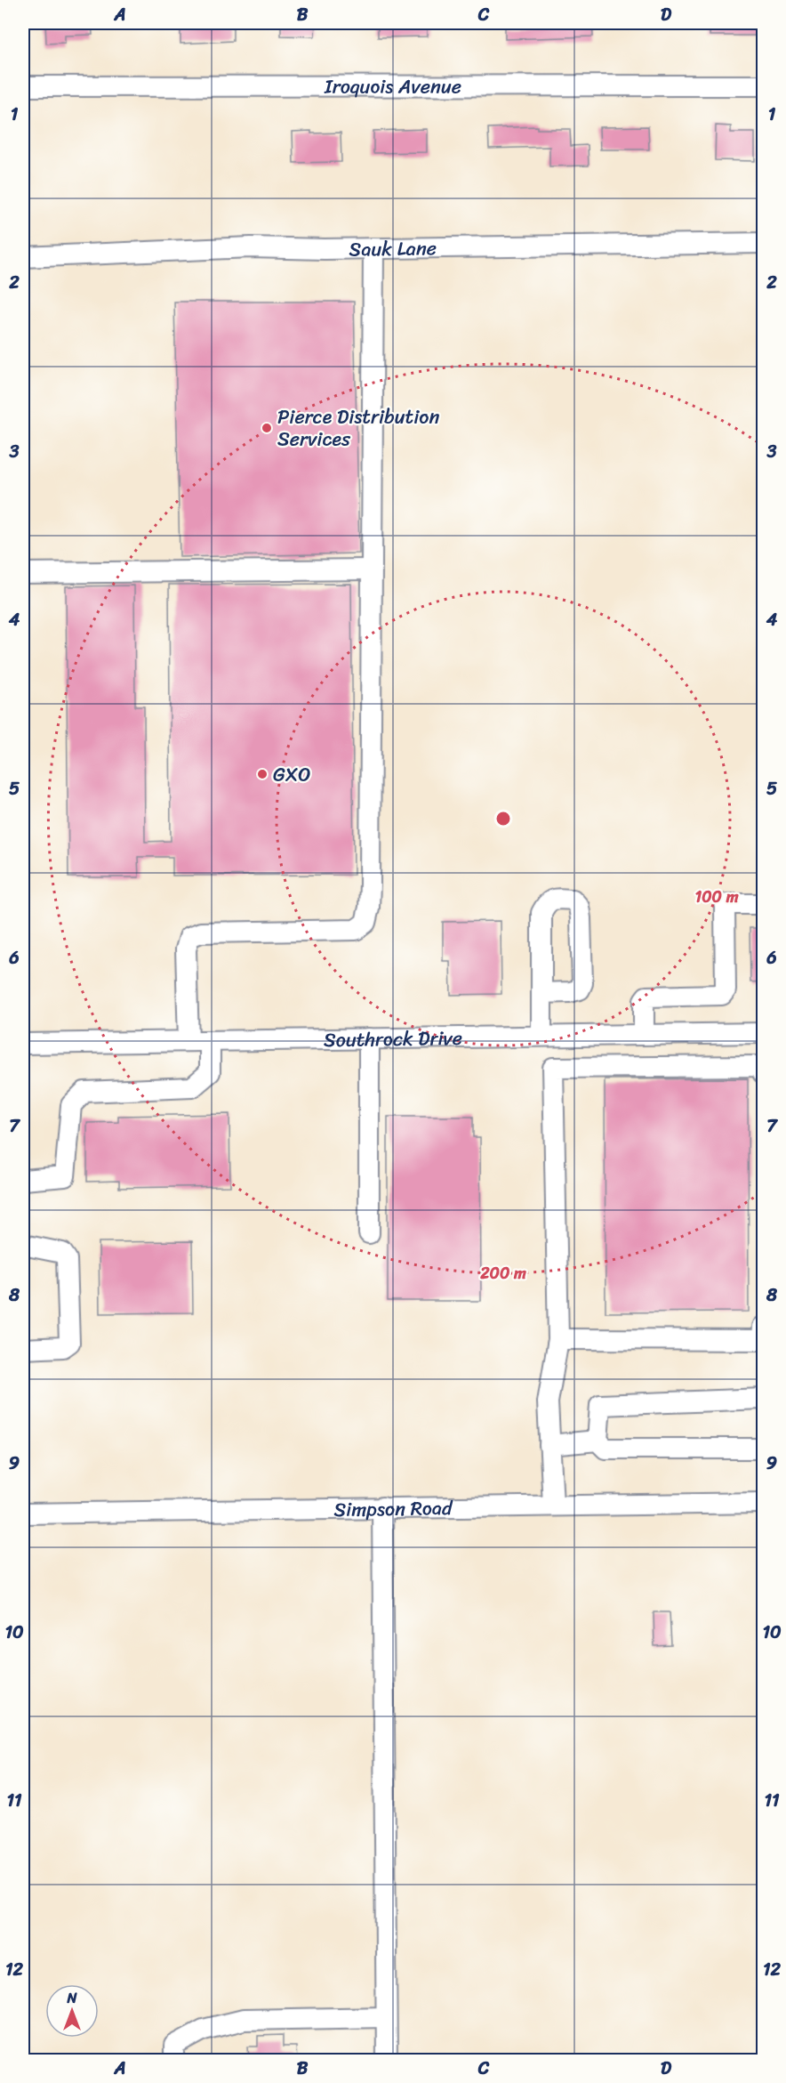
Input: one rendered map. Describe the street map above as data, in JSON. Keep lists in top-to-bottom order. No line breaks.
{"streets":{"street":["Iroquois Avenue","Sauk Lane","Southrock Drive","Simpson Road"]},"places":["Pierce Distribution Services","GXO"],"north":"top","grid":{"columns":["A","B","C","D"],"rows":["1","2","3","4","5","6","7","8","9","10","11","12"]},"rings":["100 m","200 m"]}
